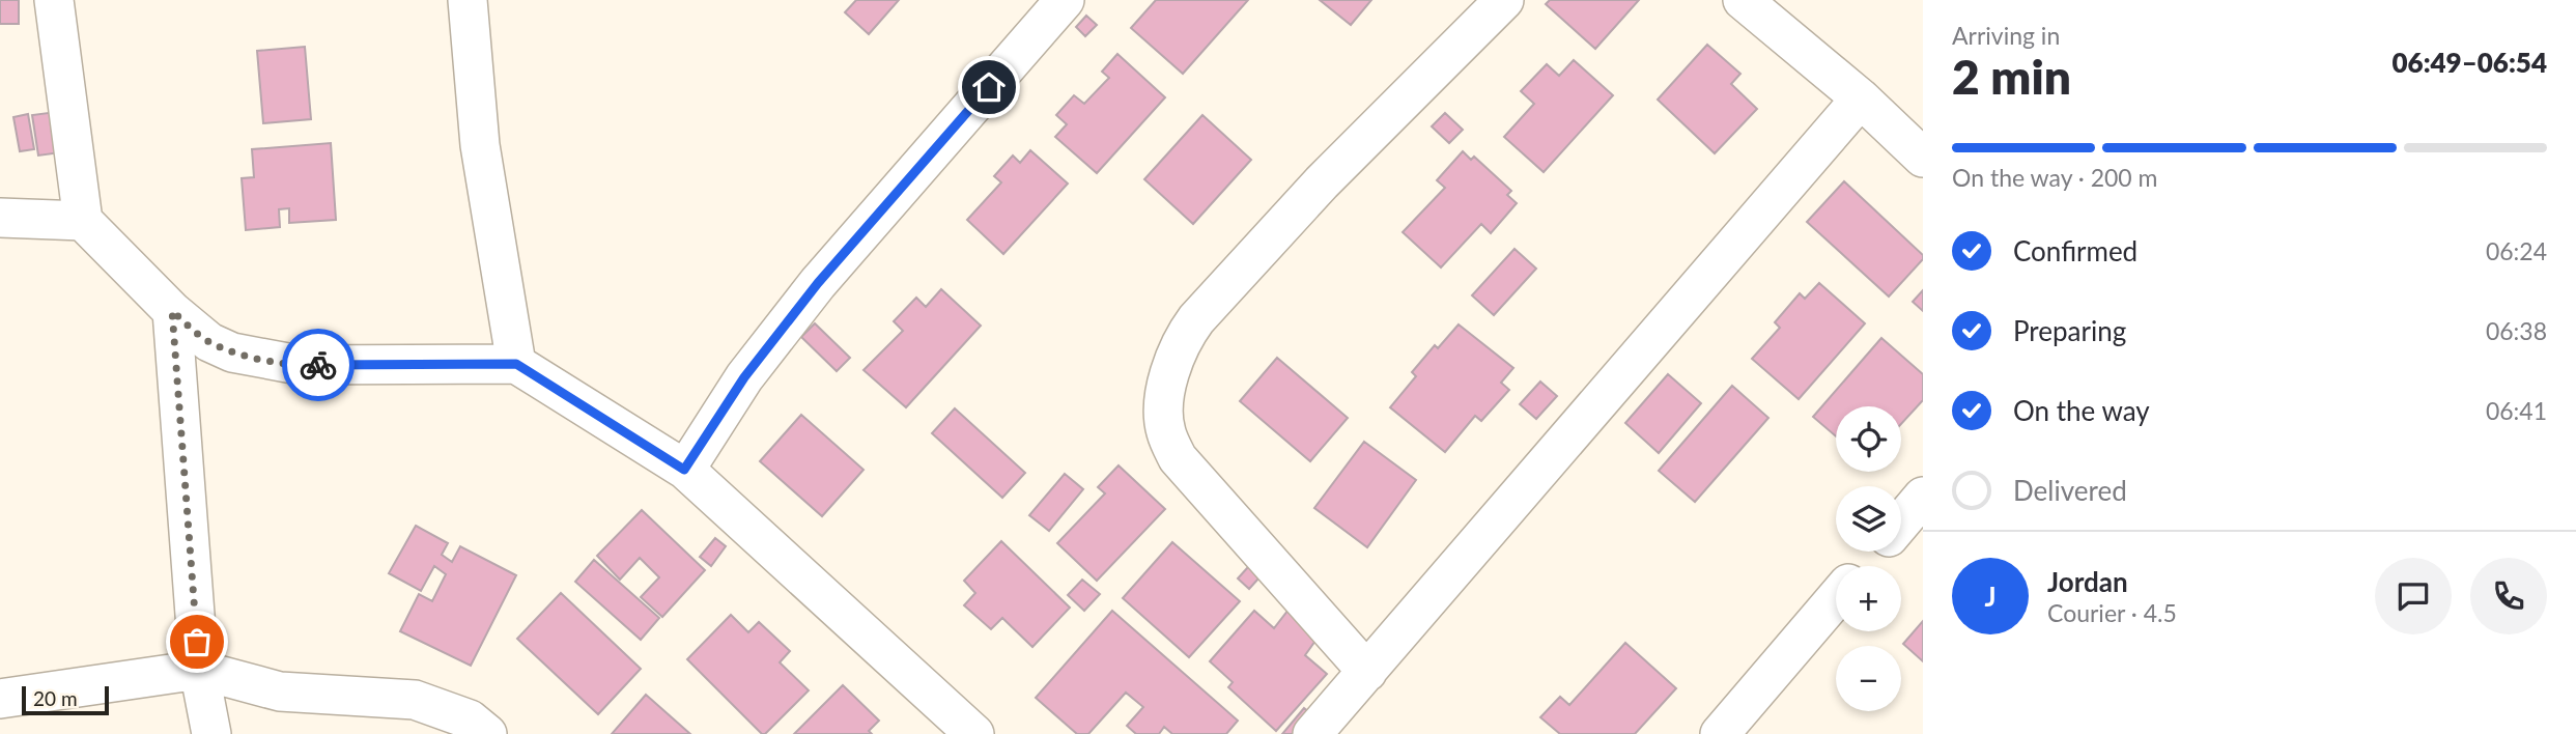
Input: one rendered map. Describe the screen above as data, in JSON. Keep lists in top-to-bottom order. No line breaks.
{"scale_bar":"20 m","page":{"heading":["2 min","Arriving in","06:49–06:54"],"panel":["Jordan","Courier · 4.5"],"bar":"On the way · 200 m","list":[["Confirmed","06:24"],["Preparing","06:38"],["On the way","06:41"],"Delivered"],"map_buttons":["+","−"],"round":"J","scale":"20 m"}}
